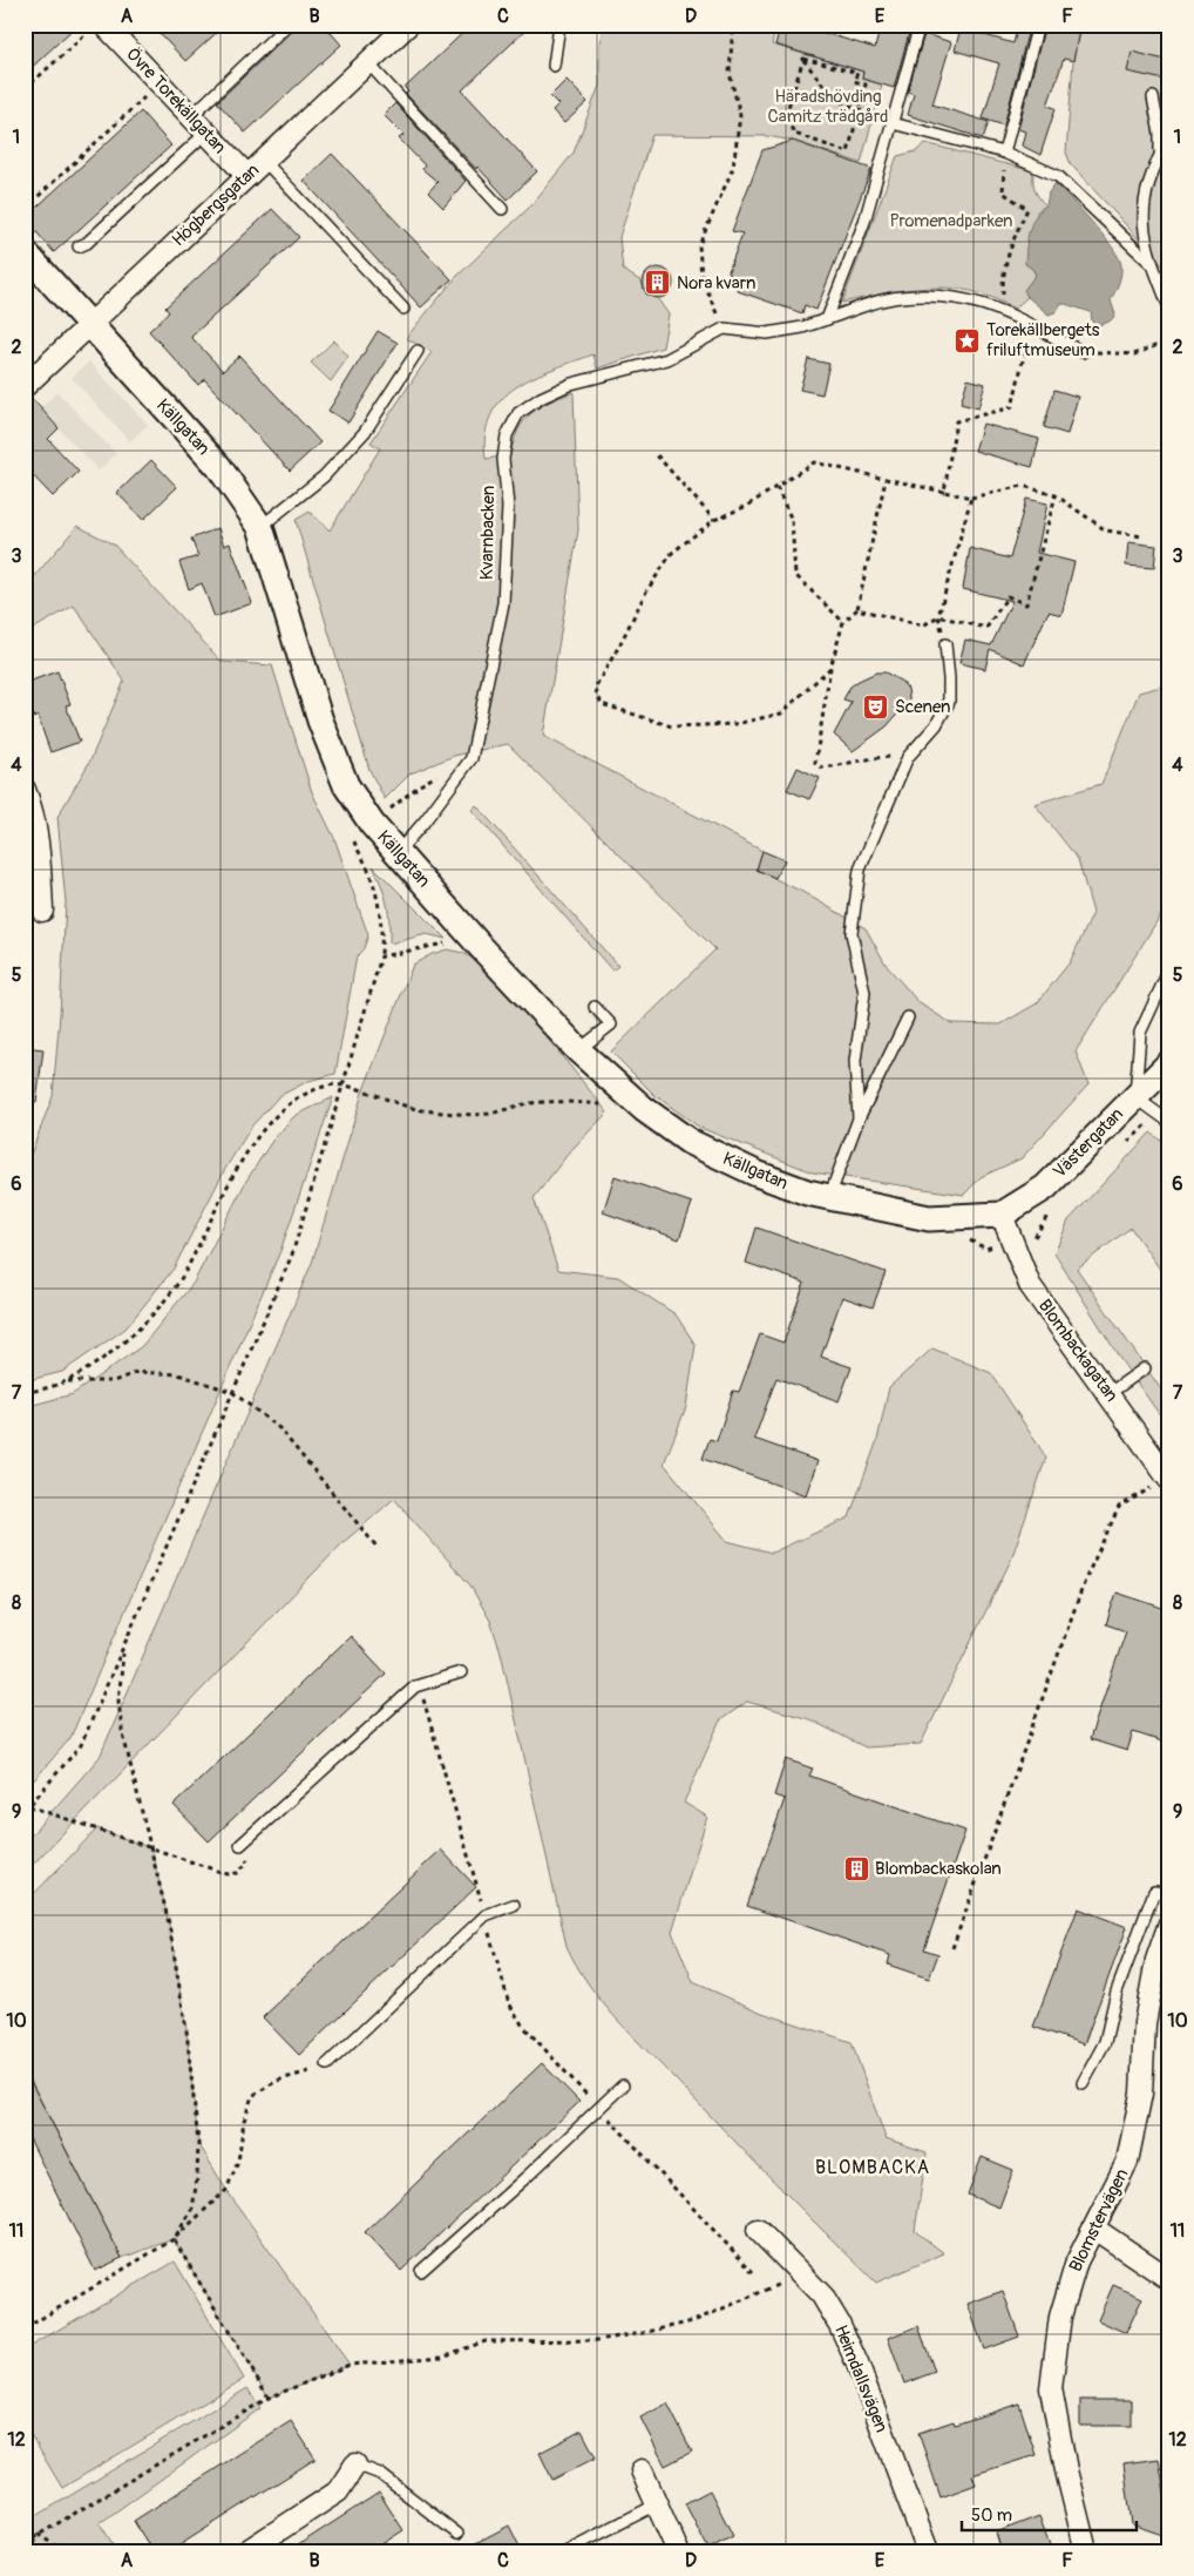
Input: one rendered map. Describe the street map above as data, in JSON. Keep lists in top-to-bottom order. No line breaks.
{"streets":{"street":["Övre Torekällgatan","Högbergsgatan","Källgatan","Västergatan","Blombackagatan","Blomstervägen","Heimdallsvägen"],"lane":["Kvarnbacken"]},"crossings":[["Övre Torekällgatan","Högbergsgatan"],["Högbergsgatan","Källgatan"],["Källgatan","Kvarnbacken"],["Källgatan","Västergatan"],["Källgatan","Blombackagatan"],["Västergatan","Blombackagatan"]],"districts":["BLOMBACKA"],"parks":["Häradshövding Camitz trädgård","Promenadparken"],"places":{"building":["Nora kvarn","Blombackaskolan"],"place":["Torekällbergets friluftmuseum"],"theatre":["Scenen"]},"scale_bar":"50 m","grid":{"columns":["A","B","C","D","E","F"],"rows":["1","2","3","4","5","6","7","8","9","10","11","12"]}}
